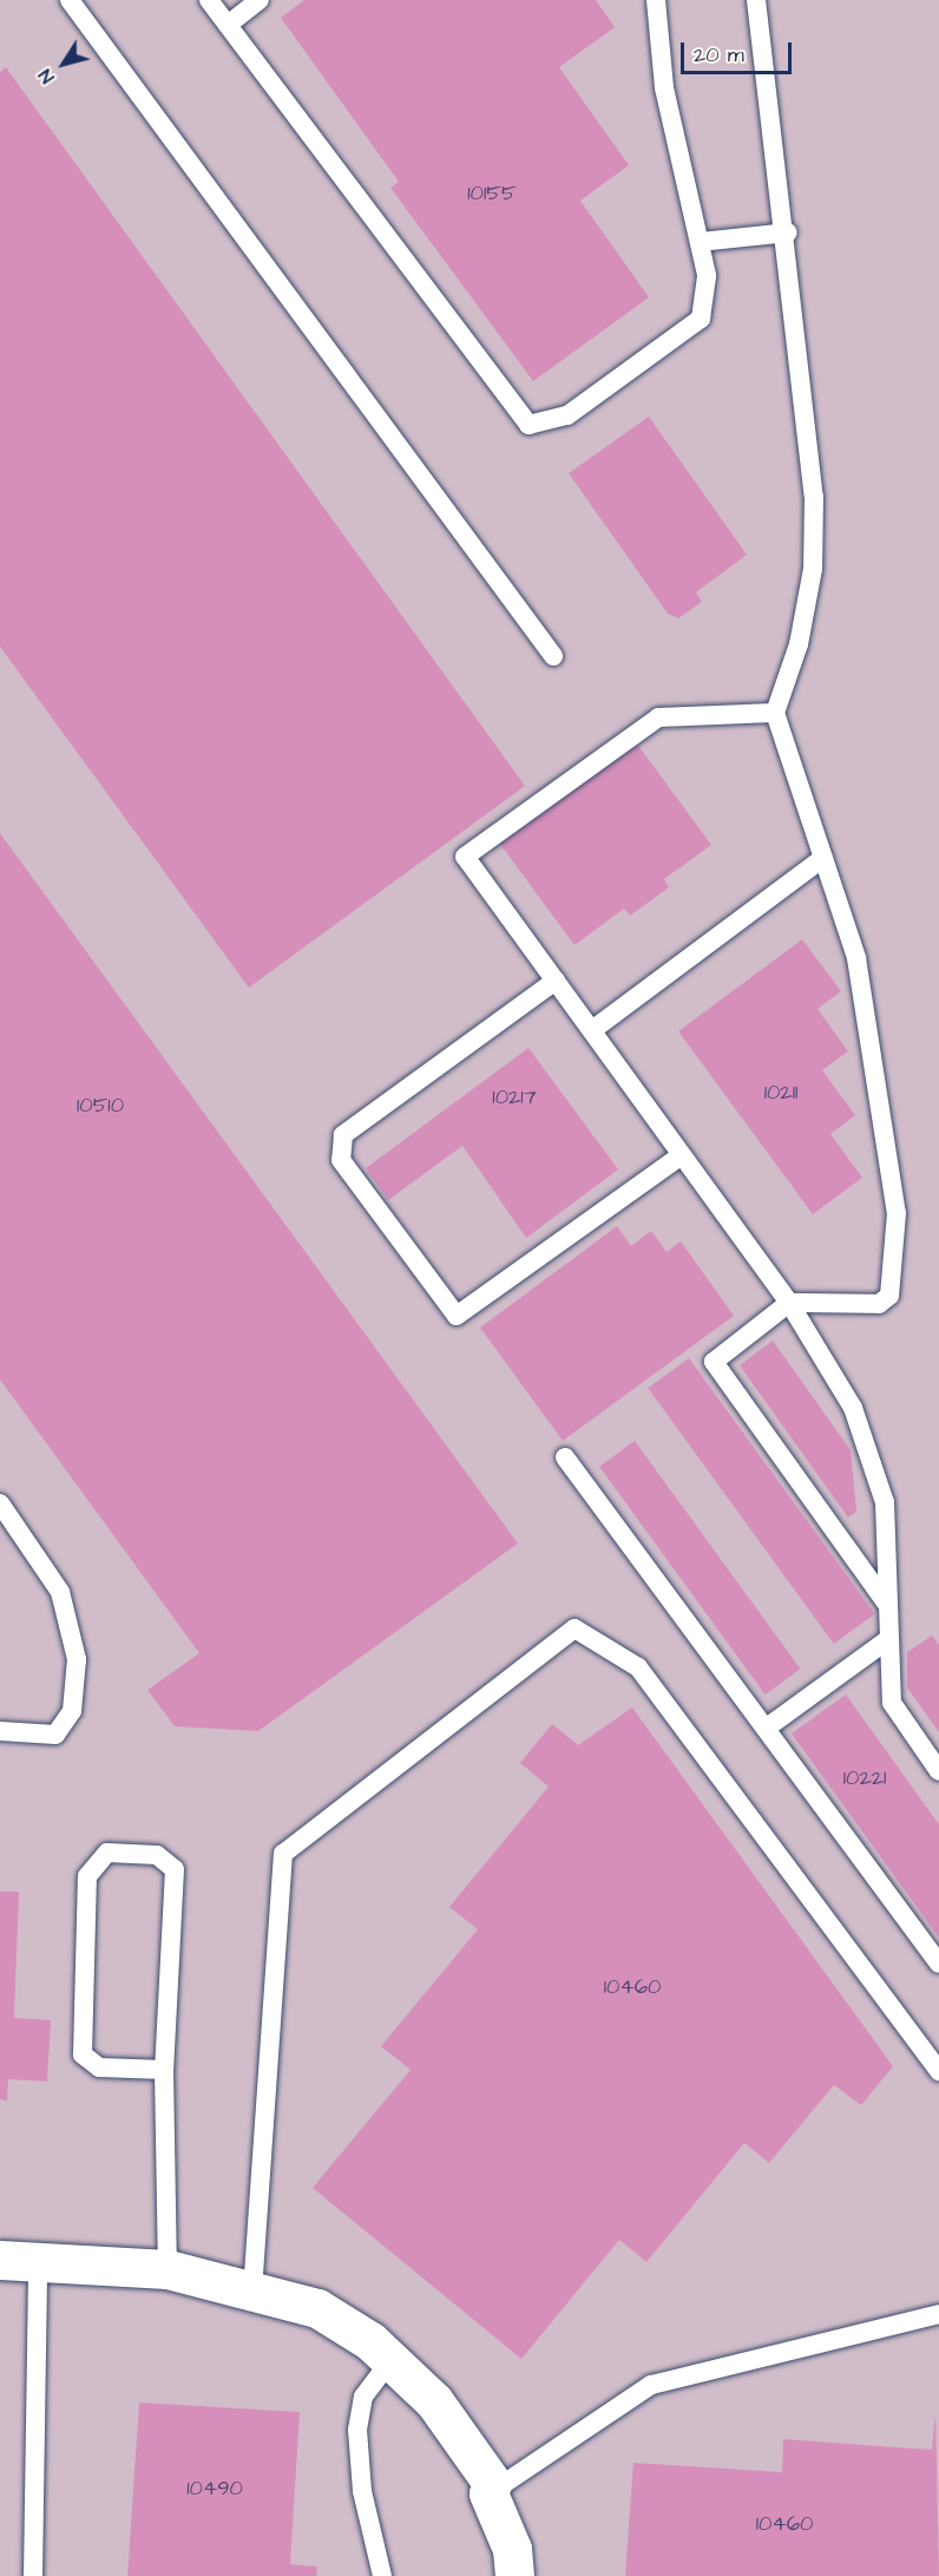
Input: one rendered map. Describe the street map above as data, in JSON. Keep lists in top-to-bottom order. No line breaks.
{"house_numbers":["10155","10211","10217","10510","10221","10460","10490","10460"],"scale_bar":"20 m","north":"bottom left"}
